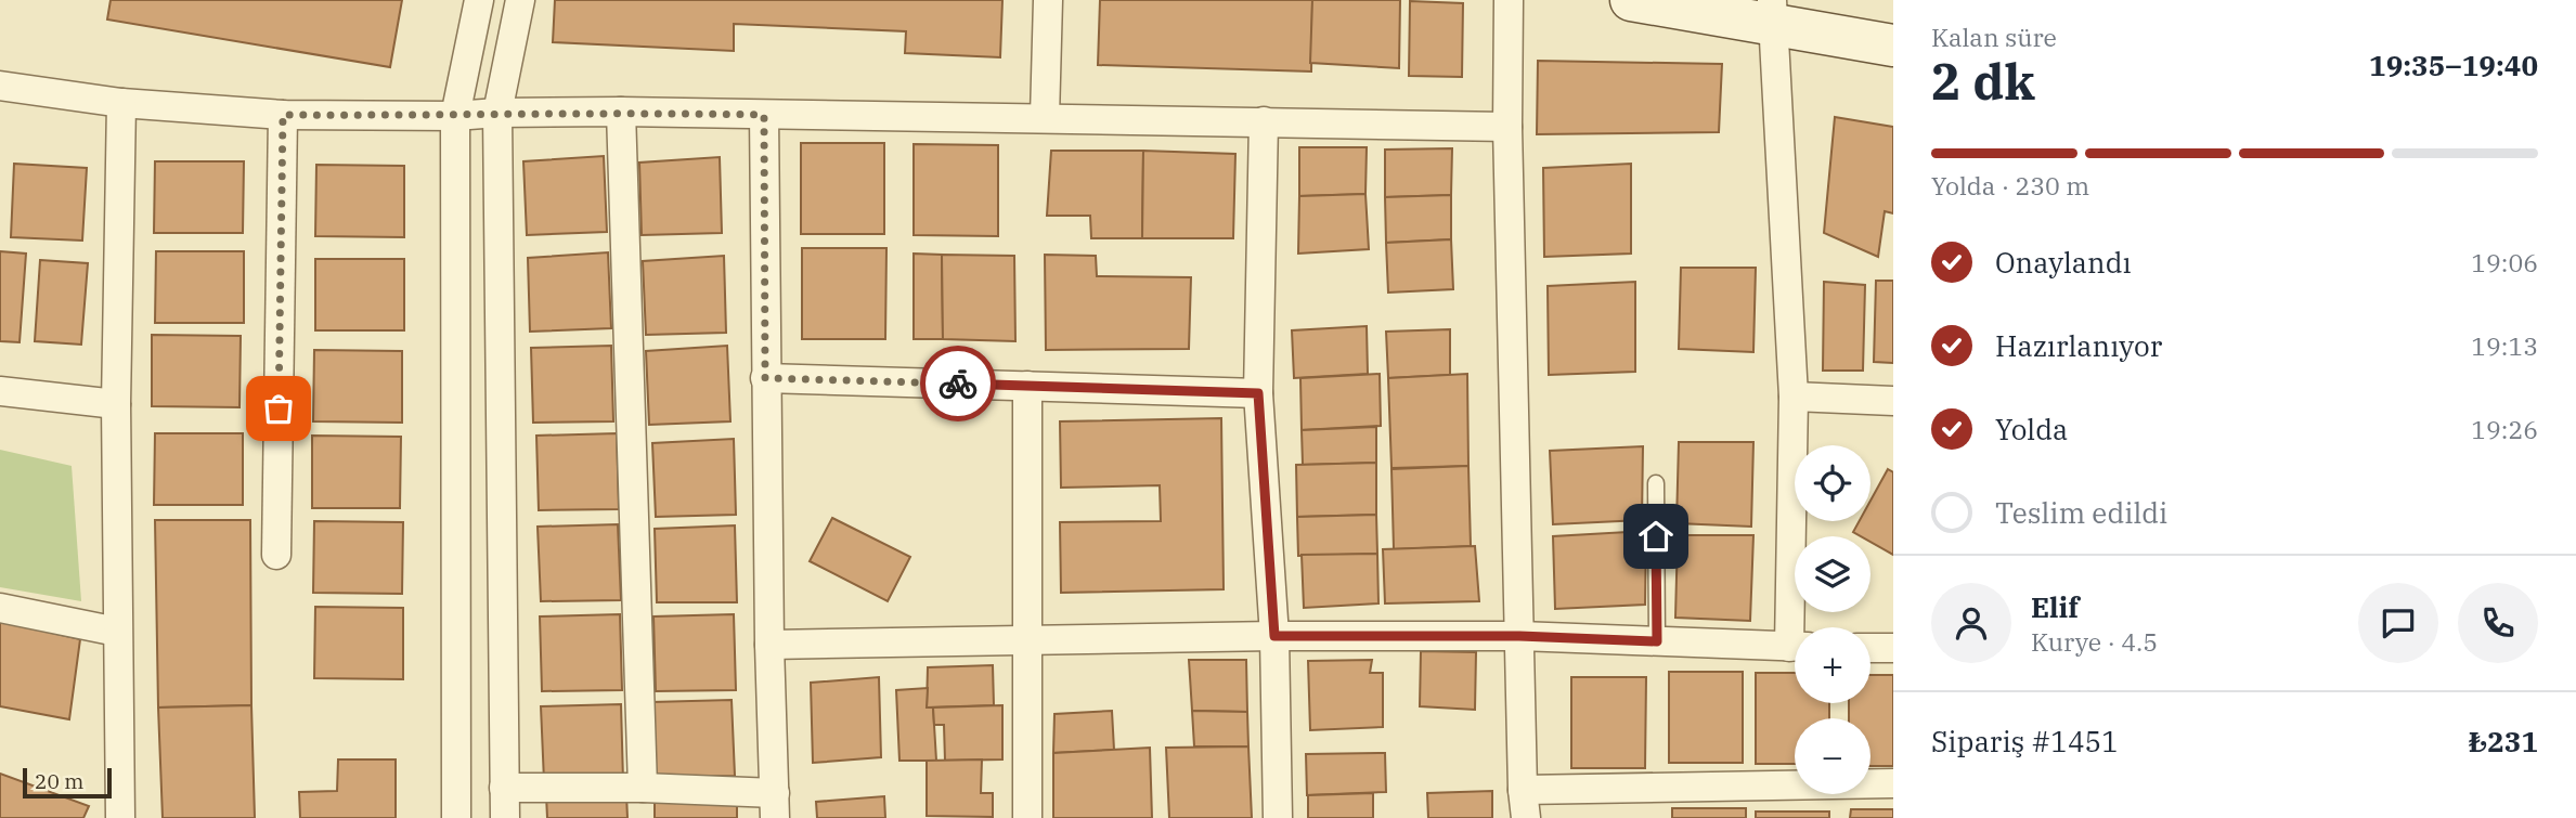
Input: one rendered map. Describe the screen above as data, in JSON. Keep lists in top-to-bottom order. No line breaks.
{"scale_bar":"20 m","page":{"heading":["2 dk","Kalan süre","19:35–19:40"],"panel":["Elif","Kurye · 4.5","Sipariş #1451","₺231"],"bar":"Yolda · 230 m","list":[["Onaylandı","19:06"],["Hazırlanıyor","19:13"],["Yolda","19:26"],"Teslim edildi"],"map_buttons":["+","−"],"scale":"20 m"}}
